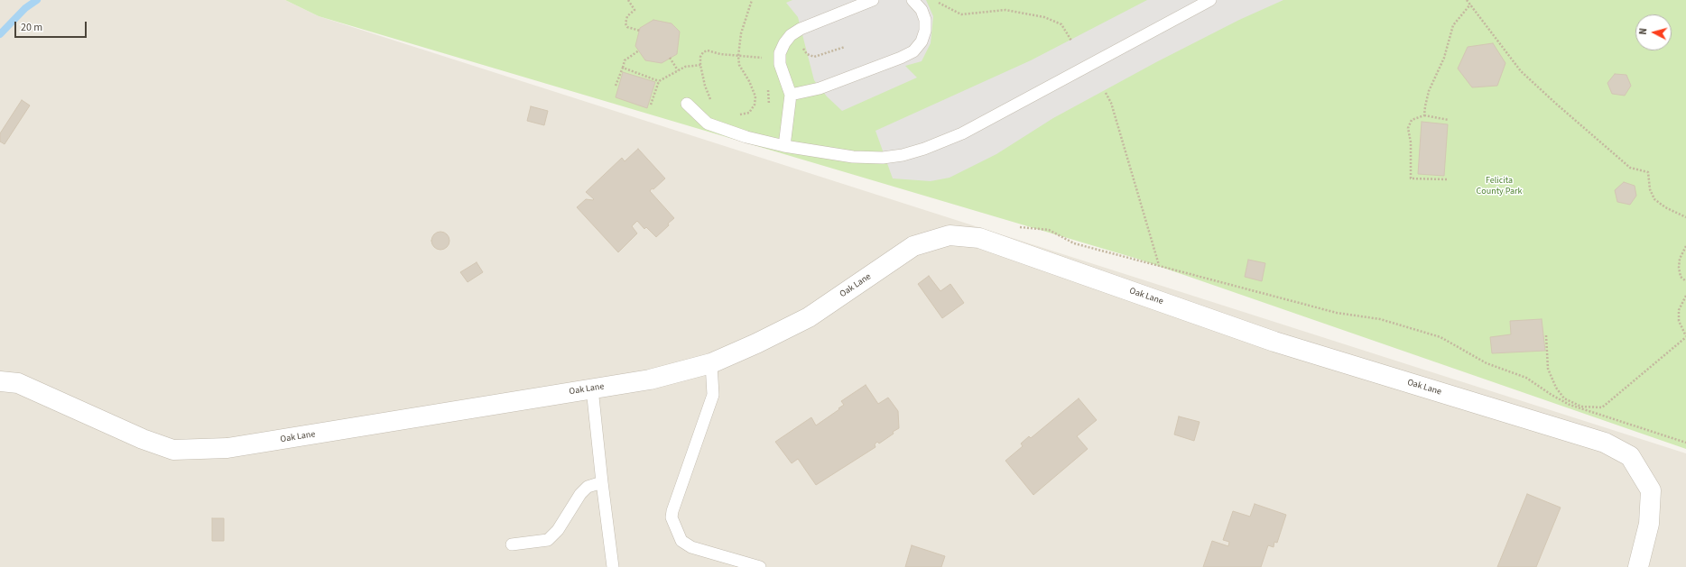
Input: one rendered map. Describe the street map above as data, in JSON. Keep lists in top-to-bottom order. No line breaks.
{"streets":{"street":["Oak Lane"]},"parks":["Felicita County Park"],"scale_bar":"20 m","north":"left"}
